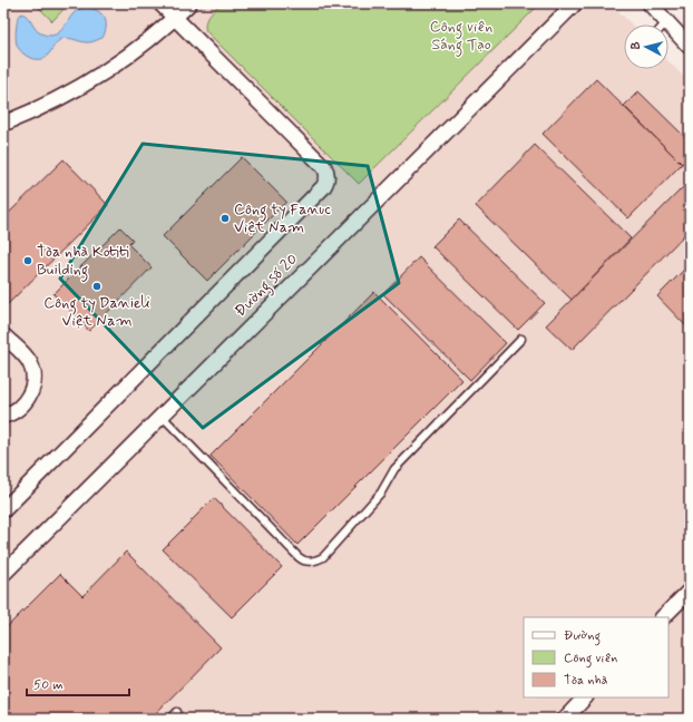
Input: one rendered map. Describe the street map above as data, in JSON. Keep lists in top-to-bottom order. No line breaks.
{"streets":{"street":["Đường số 20"]},"parks":["Công viên Sáng Tạo"],"places":["Công ty Fanuc Việt Nam","Tòa nhà Kotiti Building","Công ty Danieli Việt Nam"],"legend":["Đường","Công viên","Tòa nhà"],"scale_bar":"50 m","north":"left"}
